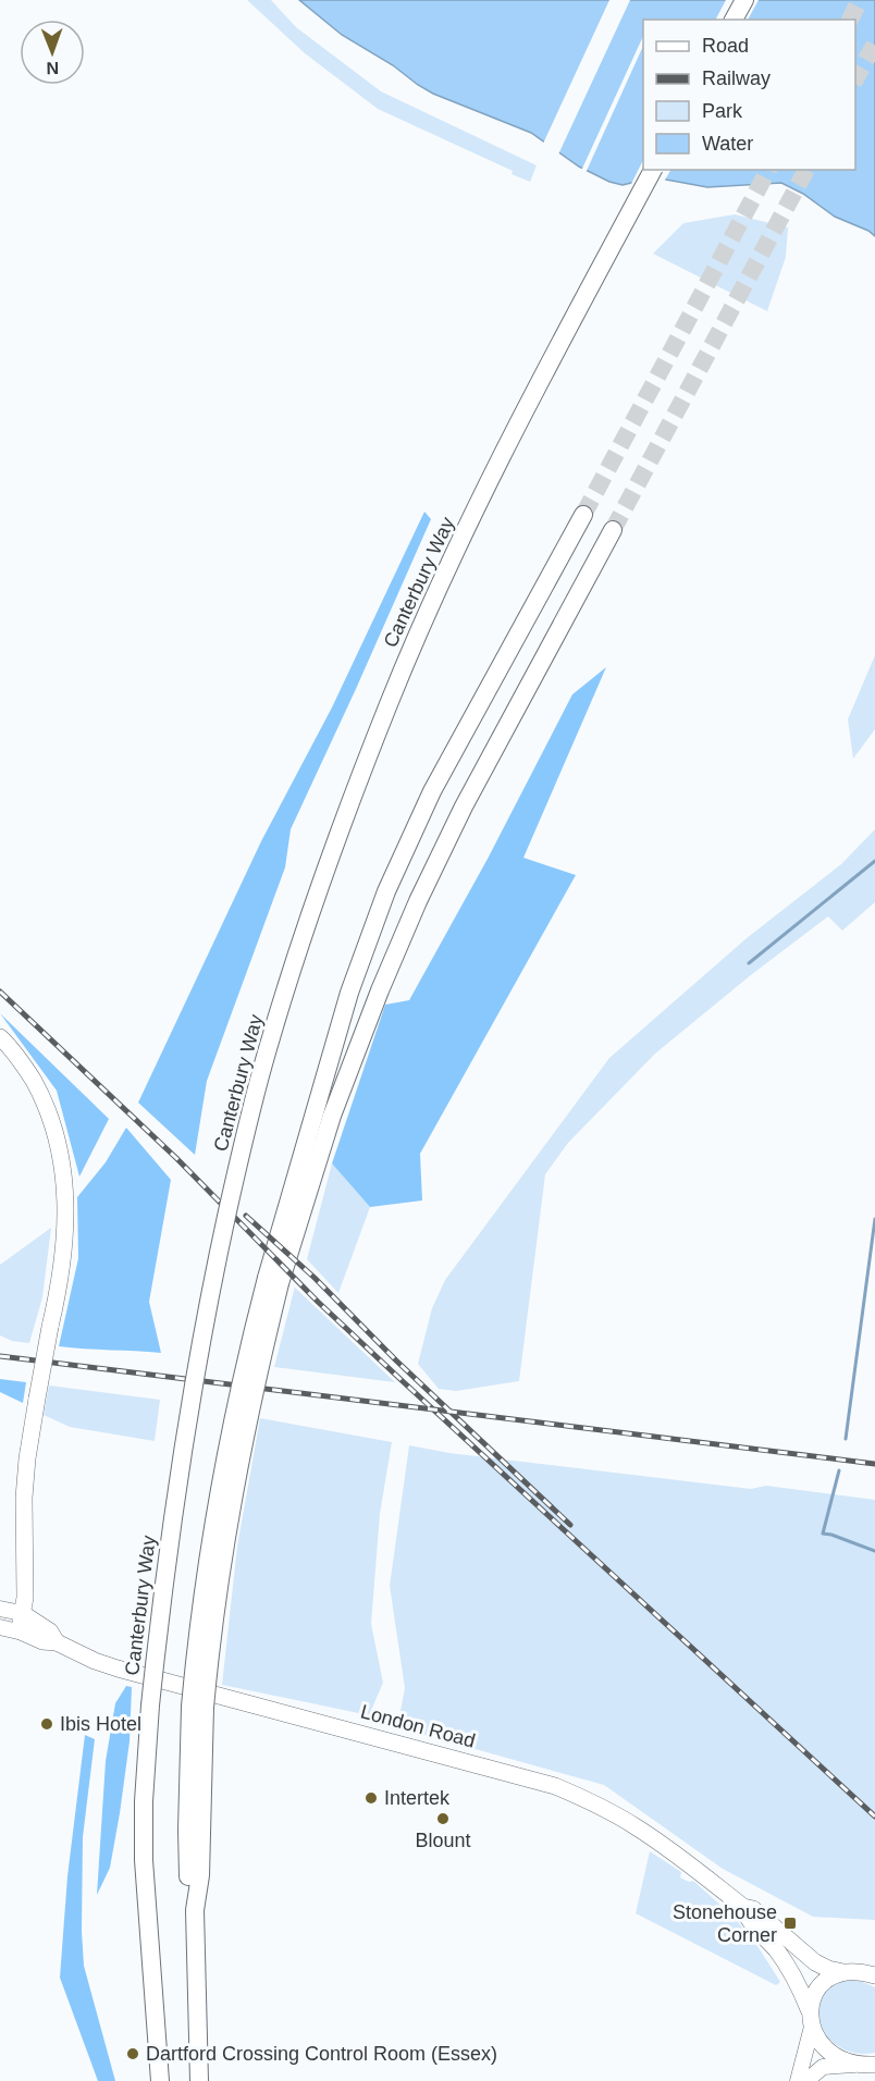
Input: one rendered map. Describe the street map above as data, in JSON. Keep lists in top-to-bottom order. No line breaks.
{"streets":{"highway":["Canterbury Way"],"main road":["London Road"]},"places":{"other":["Ibis Hotel","Intertek","Blount","Dartford Crossing Control Room (Essex)"],"transit":["Stonehouse Corner"]},"legend":["Road","Railway","Park","Water"],"north":"bottom"}
